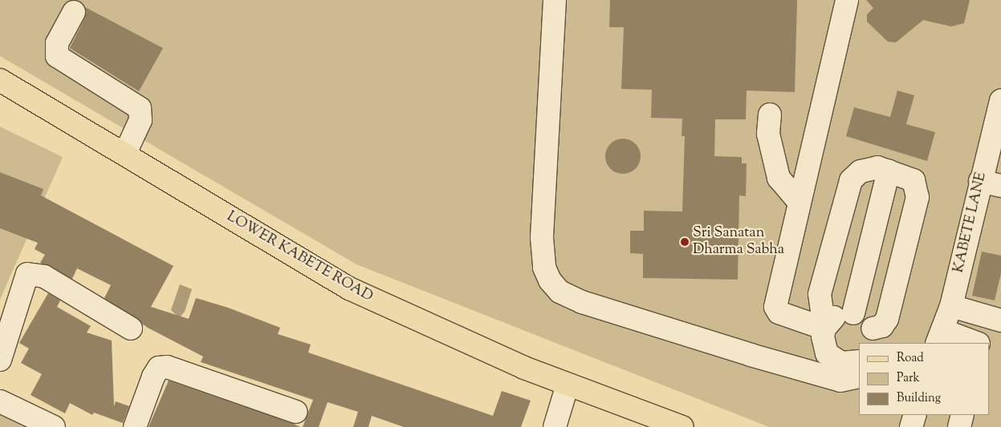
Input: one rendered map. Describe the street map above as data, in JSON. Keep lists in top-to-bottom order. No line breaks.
{"streets":{"main road":["LOWER KABETE ROAD"],"street":["KABETE LANE"]},"places":["Sri Sanatan Dharma Sabha"],"legend":["Road","Park","Building"]}
